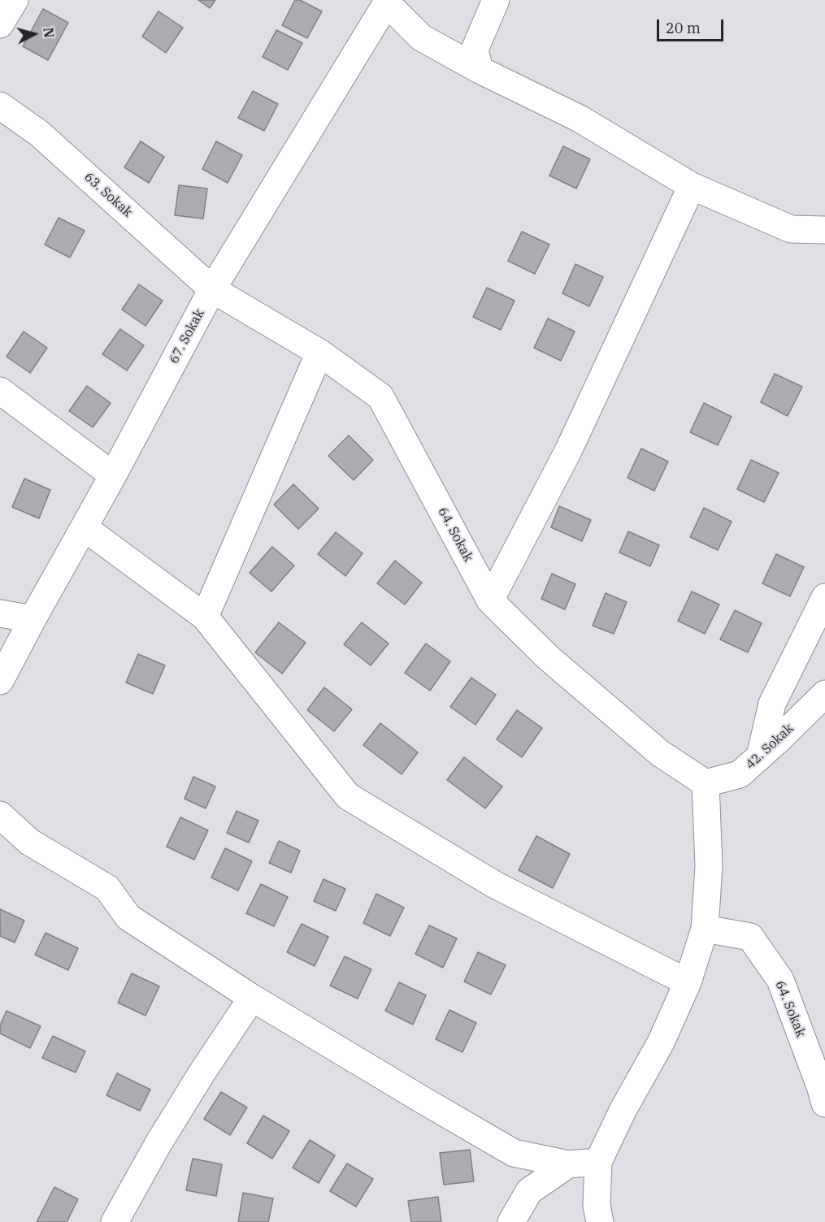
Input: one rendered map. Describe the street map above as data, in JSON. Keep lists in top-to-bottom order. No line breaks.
{"streets":{"street":["63. Sokak","67. Sokak","64. Sokak","42. Sokak"]},"crossings":[["63. Sokak","67. Sokak"],["63. Sokak","64. Sokak"],["67. Sokak","64. Sokak"],["64. Sokak","42. Sokak"]],"scale_bar":"20 m","north":"right"}
